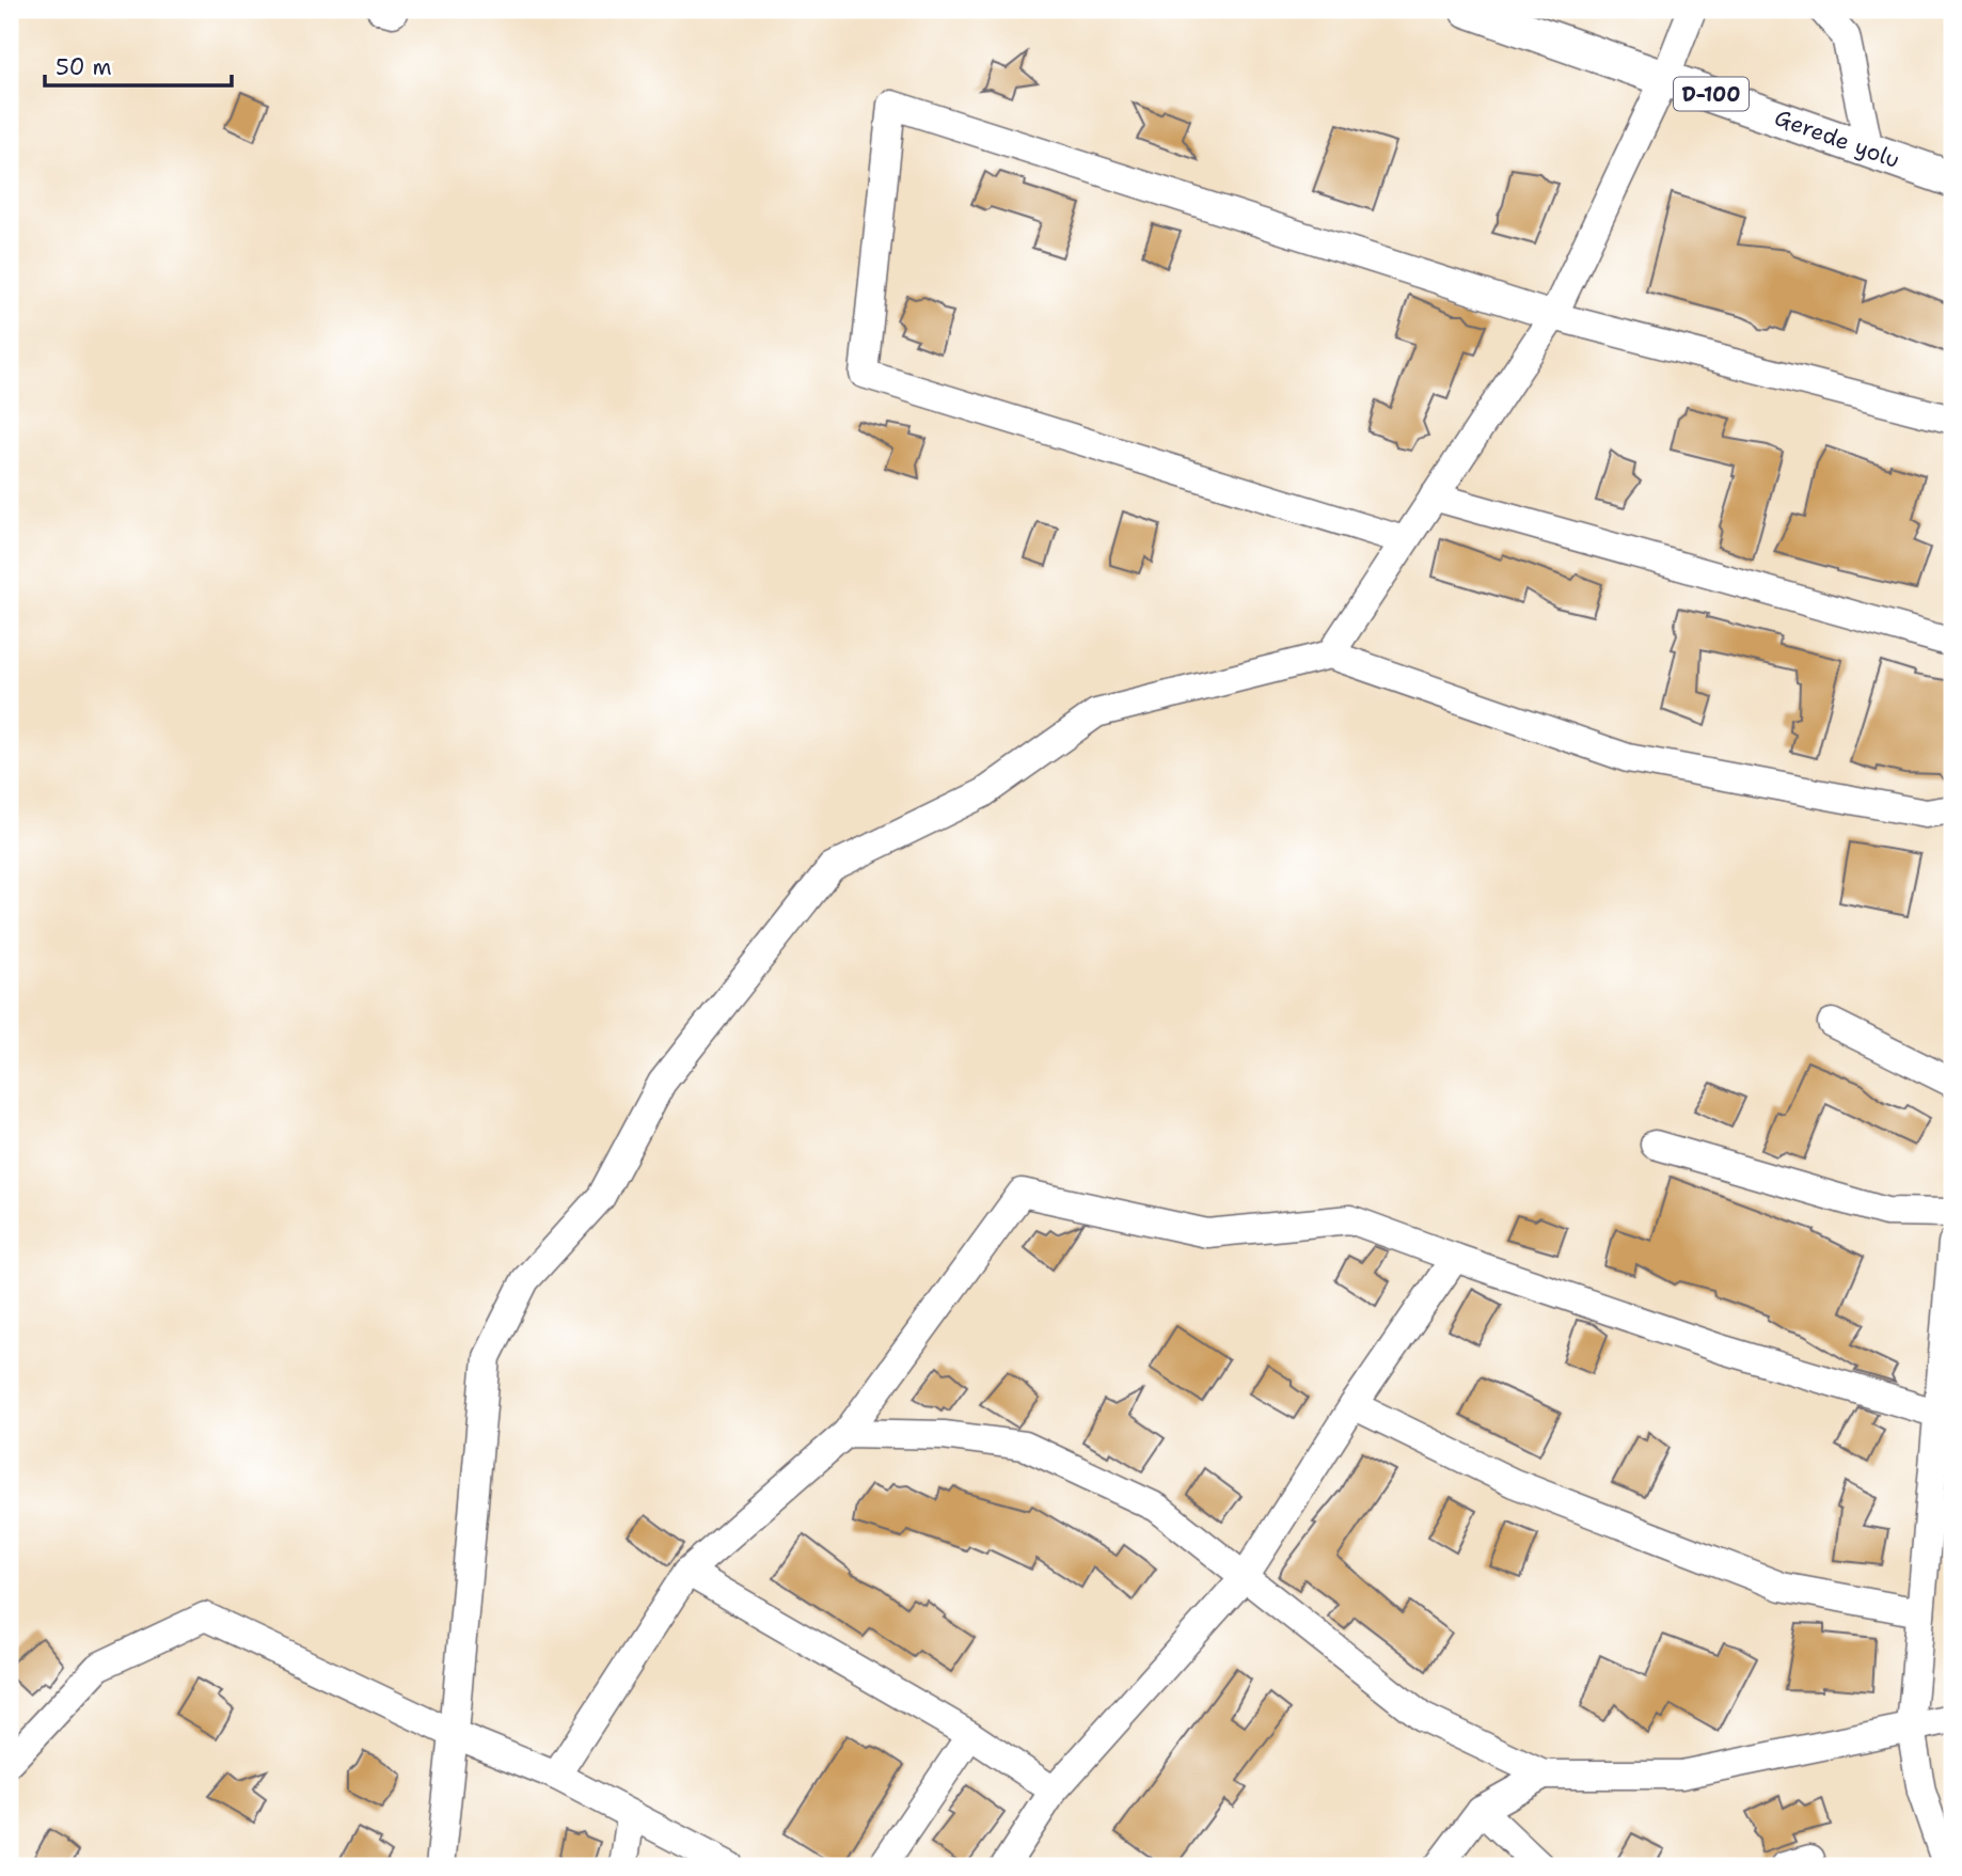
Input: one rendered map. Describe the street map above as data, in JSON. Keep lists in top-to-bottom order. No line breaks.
{"streets":{"main road":["D-100","Gerede yolu"]},"scale_bar":"50 m"}
